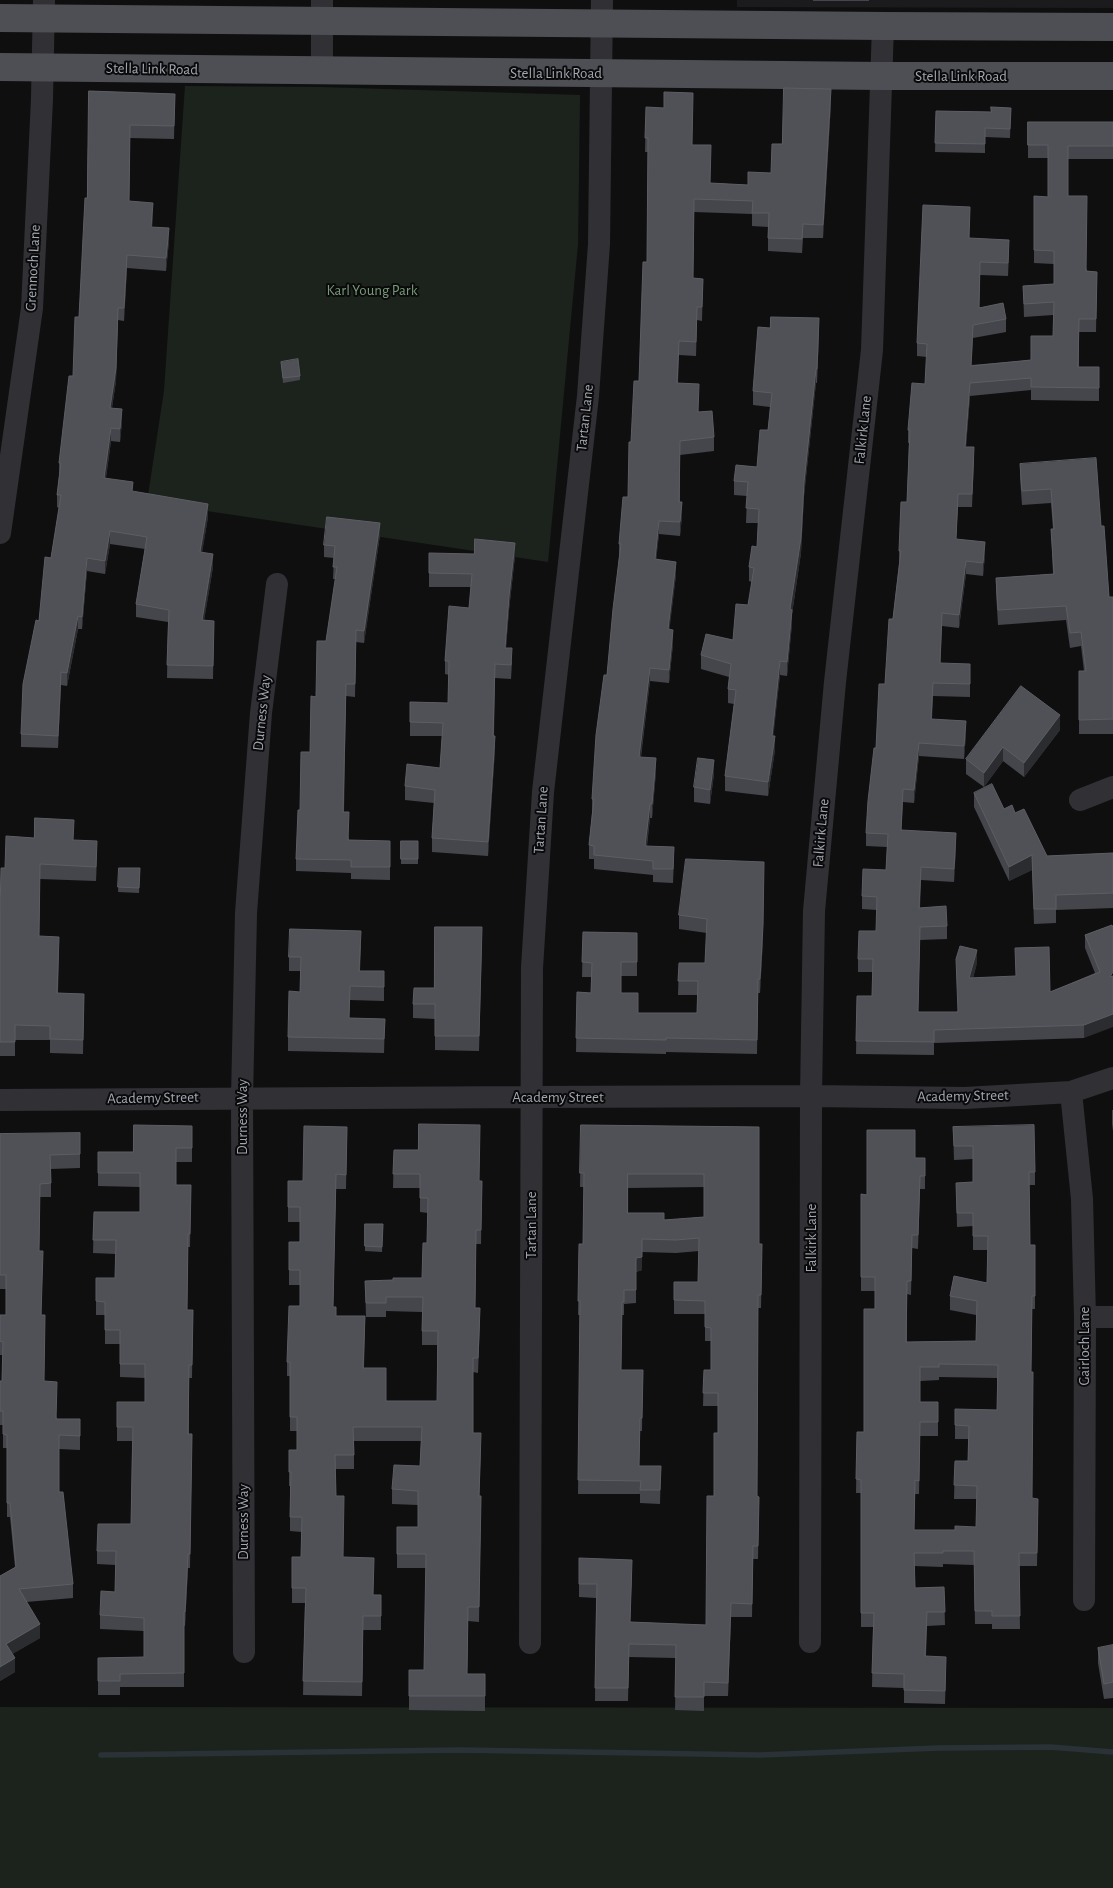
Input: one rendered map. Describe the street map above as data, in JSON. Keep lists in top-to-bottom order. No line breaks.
{"streets":{"main road":["Stella Link Road"],"street":["Grennoch Lane","Tartan Lane","Falkirk Lane","Durness Way","Academy Street","Gairloch Lane"]},"crossings":[["Stella Link Road","Grennoch Lane"],["Stella Link Road","Tartan Lane"],["Stella Link Road","Falkirk Lane"],["Tartan Lane","Academy Street"],["Falkirk Lane","Academy Street"],["Durness Way","Academy Street"],["Academy Street","Gairloch Lane"]],"parks":["Karl Young Park"]}
